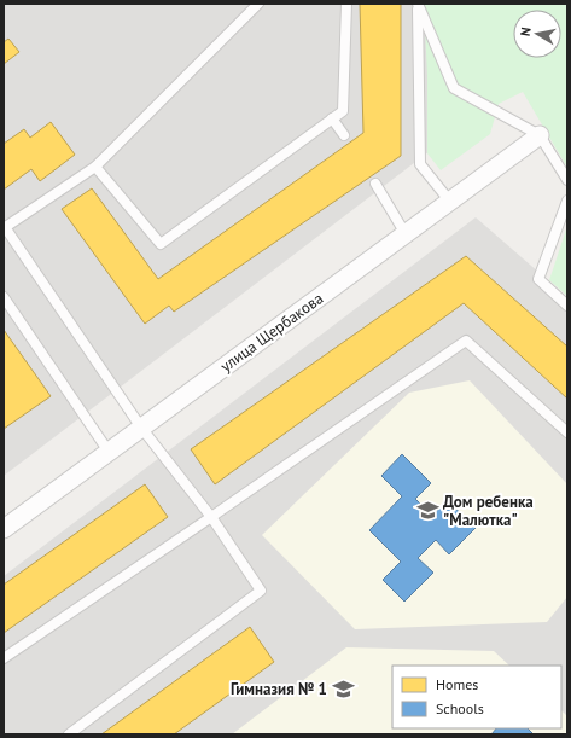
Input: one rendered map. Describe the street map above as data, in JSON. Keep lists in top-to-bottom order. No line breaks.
{"streets":{"street":["улица Щербакова"]},"places":{"school or university":["Дом ребенка \"Малютка\"","Гимназия № 1"]},"legend":["Homes","Schools"],"north":"left"}
